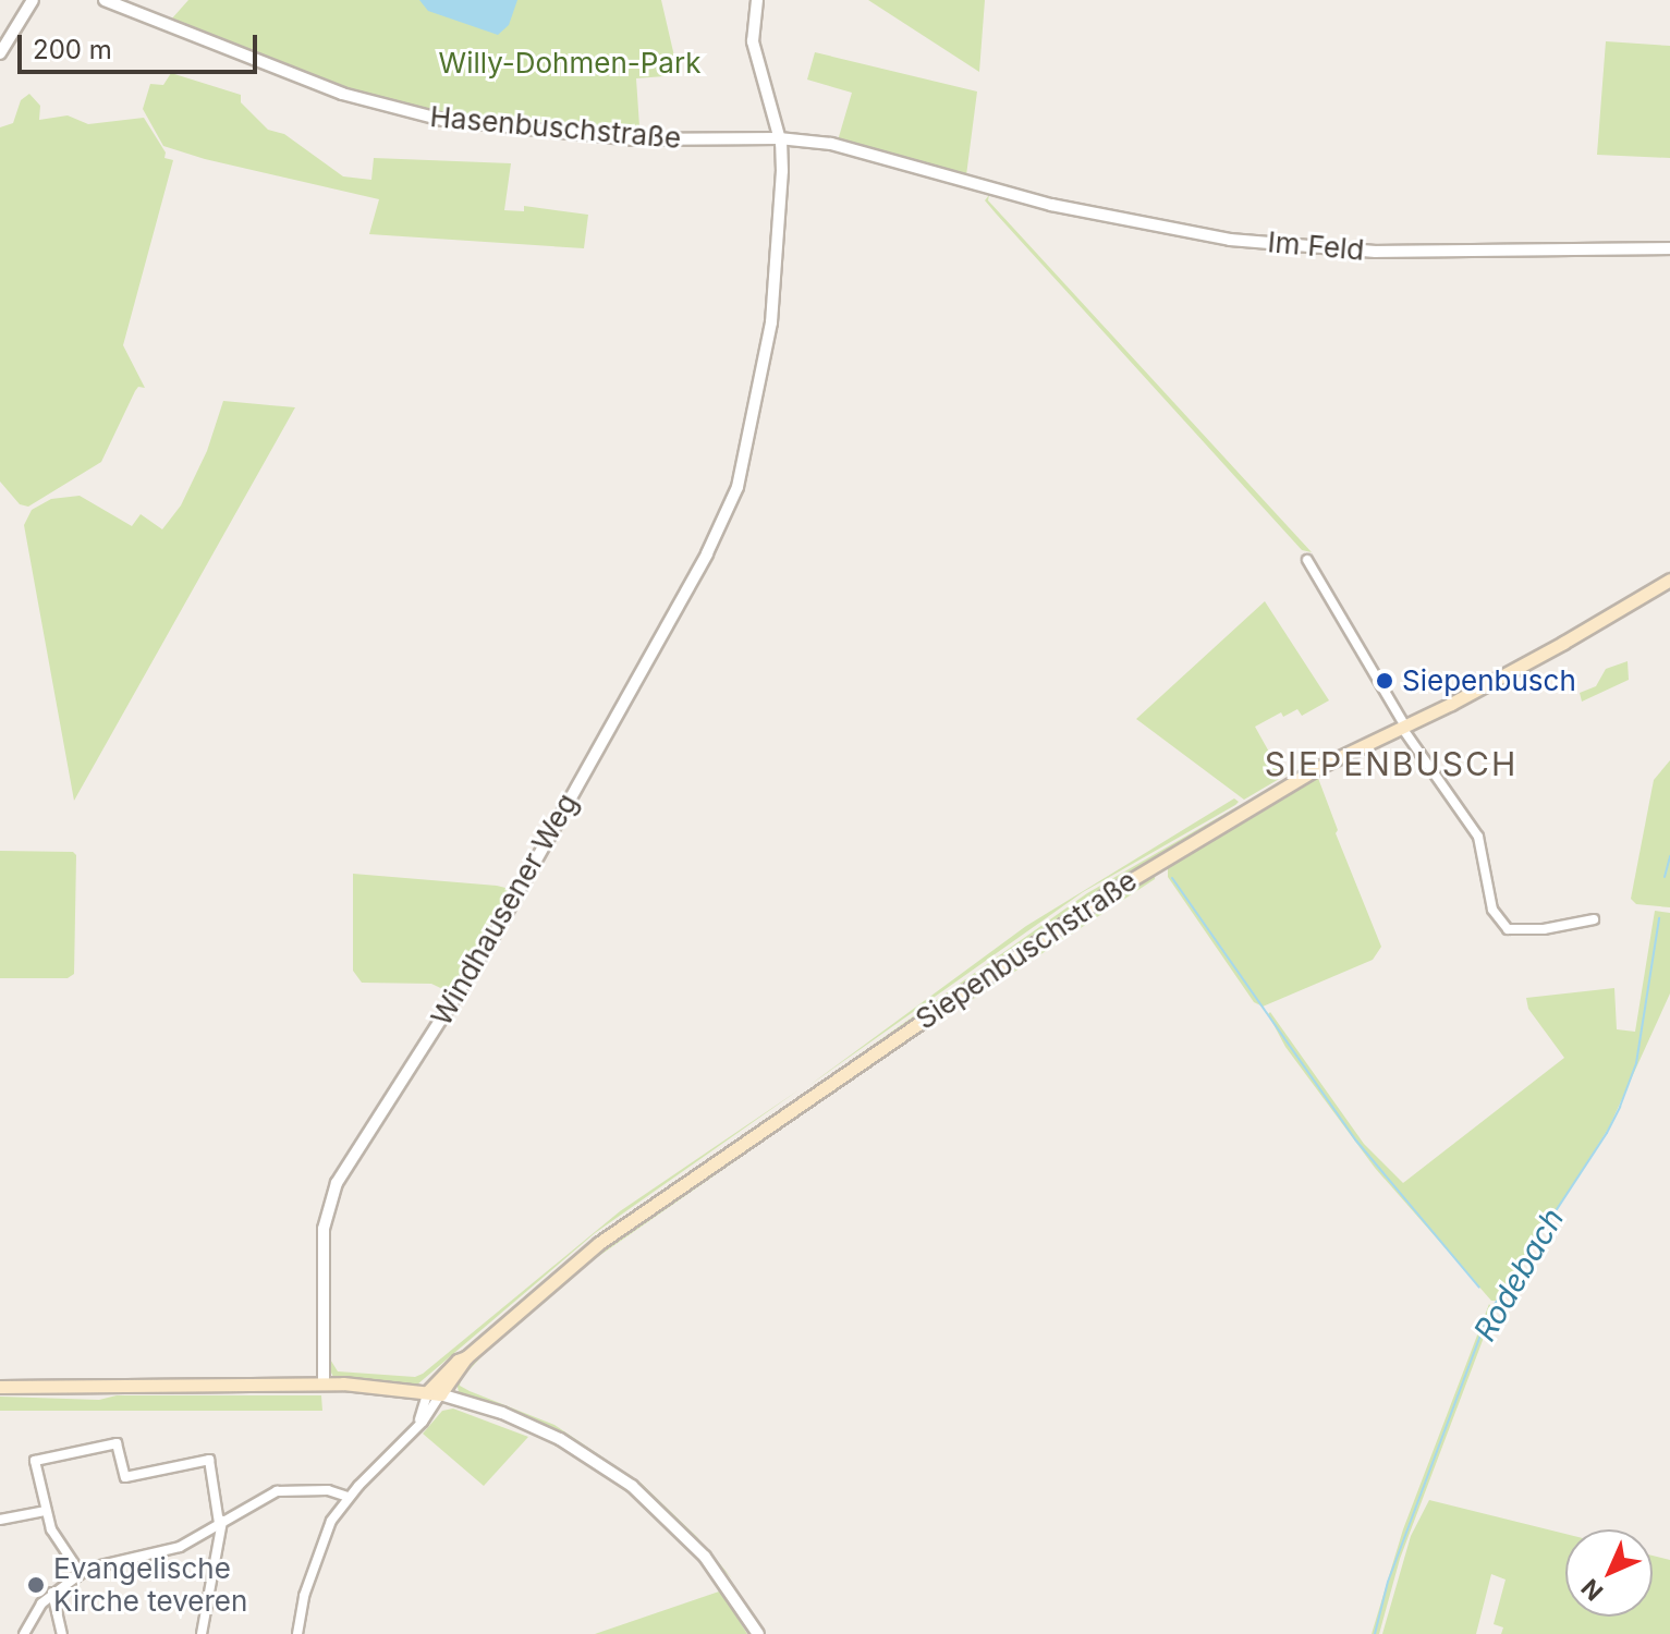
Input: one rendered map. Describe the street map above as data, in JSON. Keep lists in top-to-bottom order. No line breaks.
{"streets":{"main road":["Siepenbuschstraße"],"street":["Hasenbuschstraße","Im Feld","Windhausener Weg"]},"crossings":[["Hasenbuschstraße","Im Feld"],["Hasenbuschstraße","Windhausener Weg"]],"districts":["SIEPENBUSCH"],"water":["Rodebach"],"parks":["Willy-Dohmen-Park"],"places":["Siepenbusch","Evangelische Kirche teveren"],"scale_bar":"200 m","north":"bottom left"}
